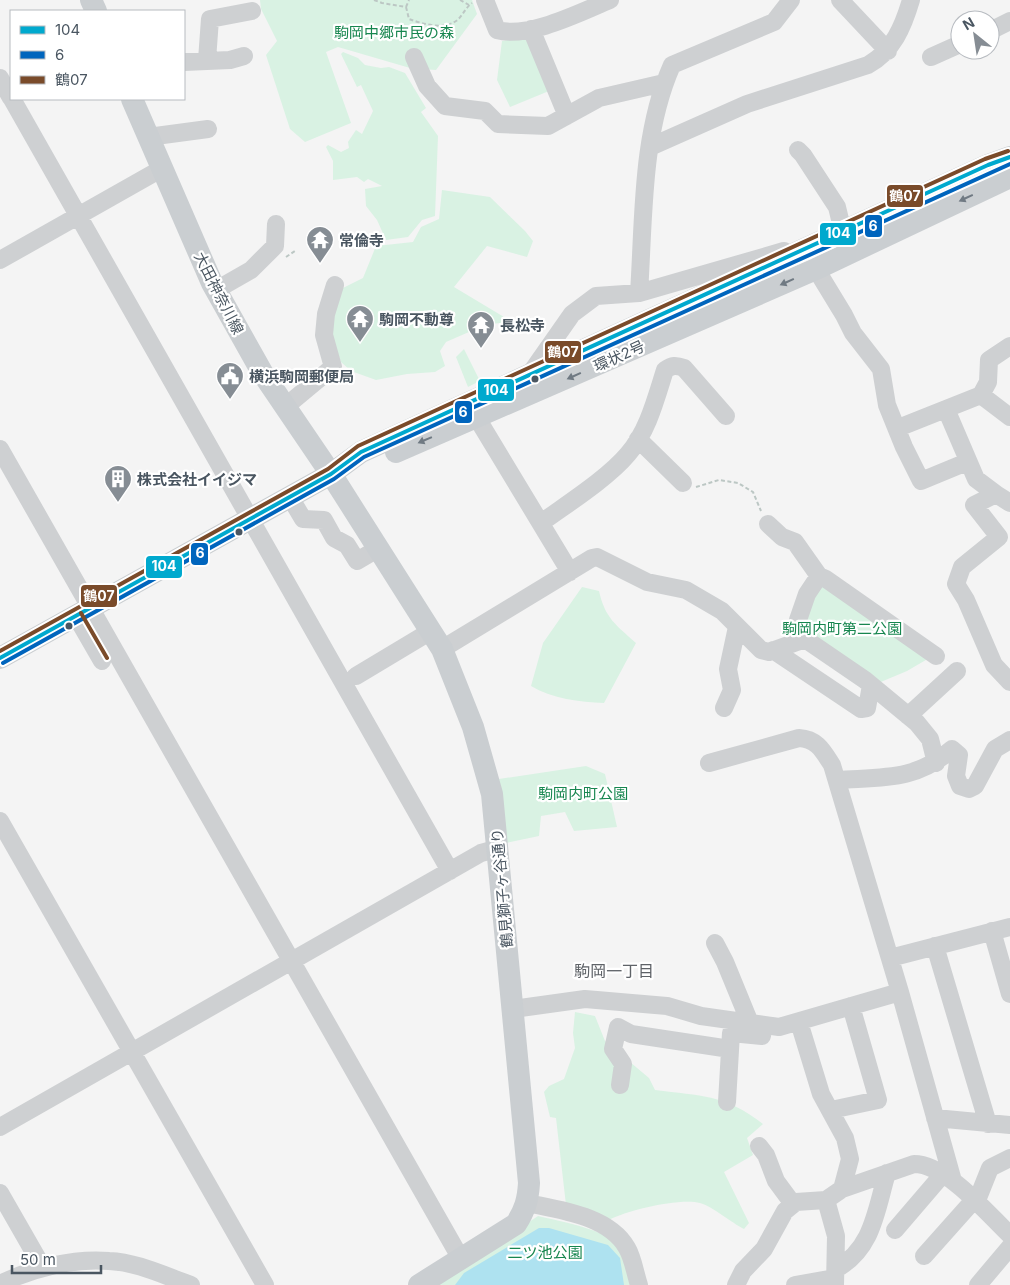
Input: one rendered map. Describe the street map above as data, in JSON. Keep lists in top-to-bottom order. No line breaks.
{"streets":{"main road":["大田神奈川線","環状2号","鶴見獅子ヶ谷通り"]},"crossings":[["大田神奈川線","環状2号"],["大田神奈川線","鶴見獅子ヶ谷通り"],["環状2号","鶴見獅子ヶ谷通り"]],"districts":["駒岡一丁目"],"parks":["駒岡中郷市民の森","駒岡内町第二公園","駒岡内町公園","二ツ池公園"],"places":{"temple":["常倫寺","駒岡不動尊","長松寺"],"public building":["横浜駒岡郵便局"],"building":["株式会社イイジマ"]},"lines":["transit line 鶴07","transit line 104","transit line 6"],"legend":["104","6","鶴07"],"scale_bar":"50 m","north":"top left"}
